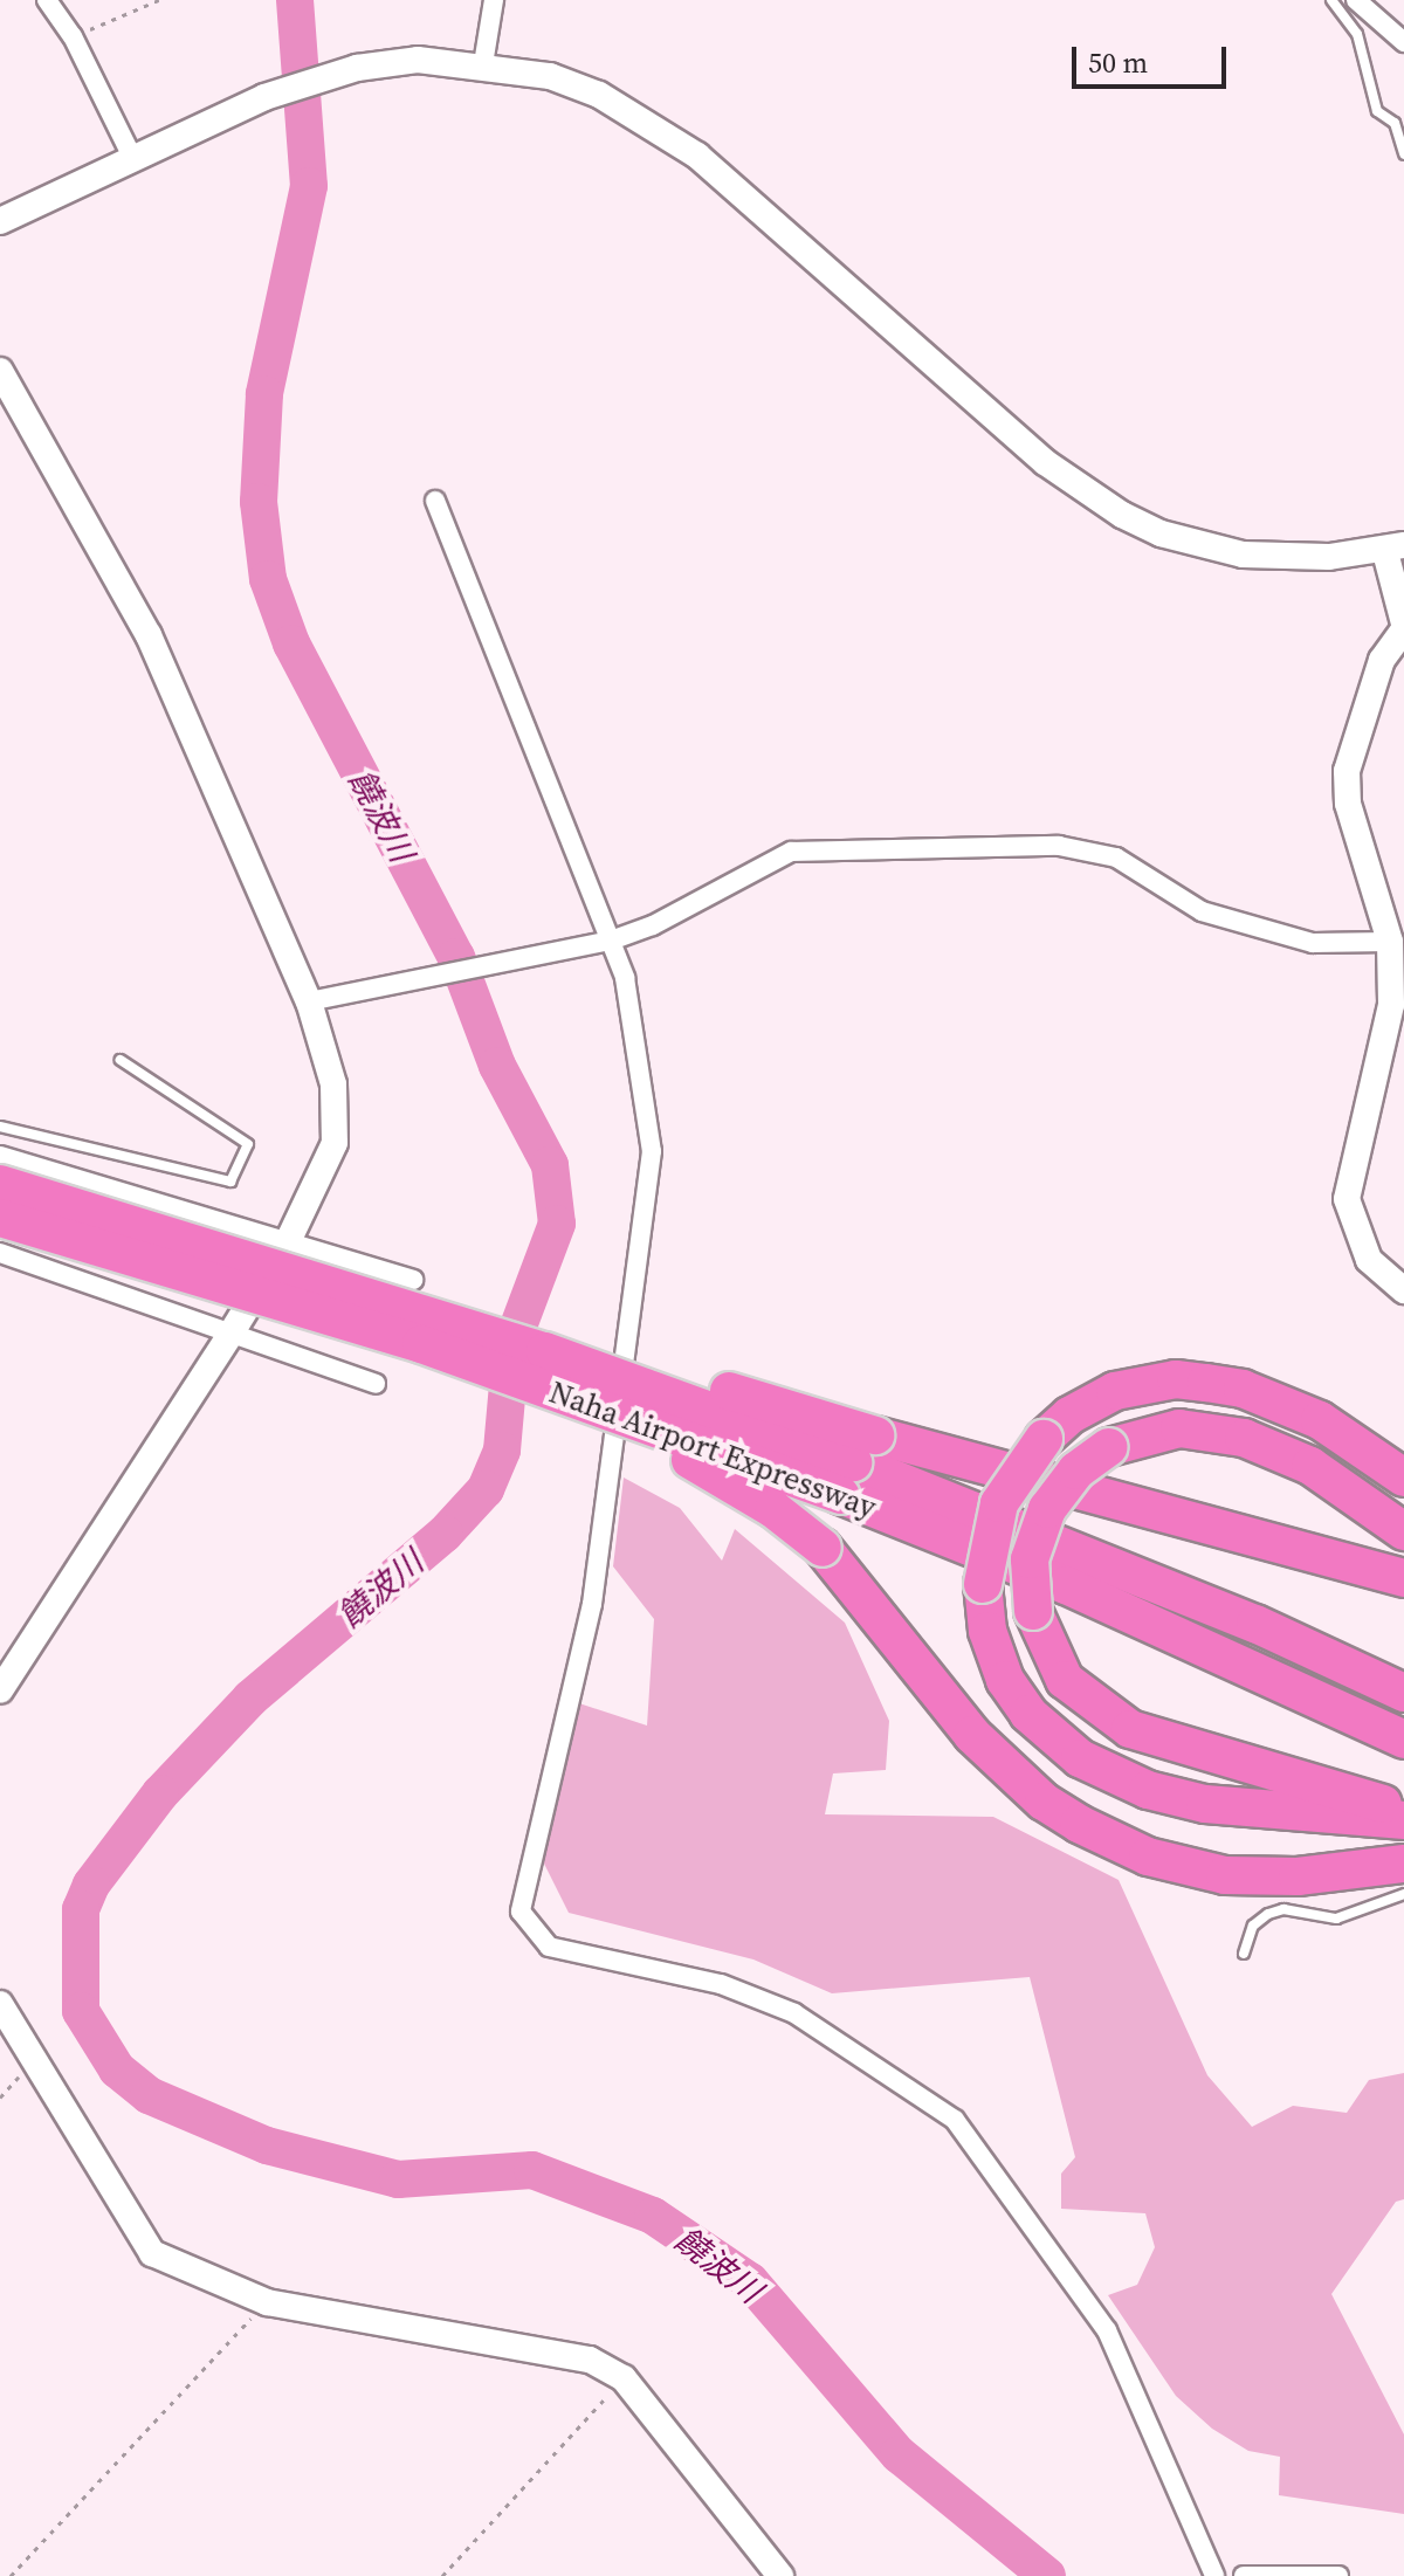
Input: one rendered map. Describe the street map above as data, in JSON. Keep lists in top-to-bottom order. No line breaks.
{"streets":{"highway":["Naha Airport Expressway"]},"water":["饒波川"],"scale_bar":"50 m"}
